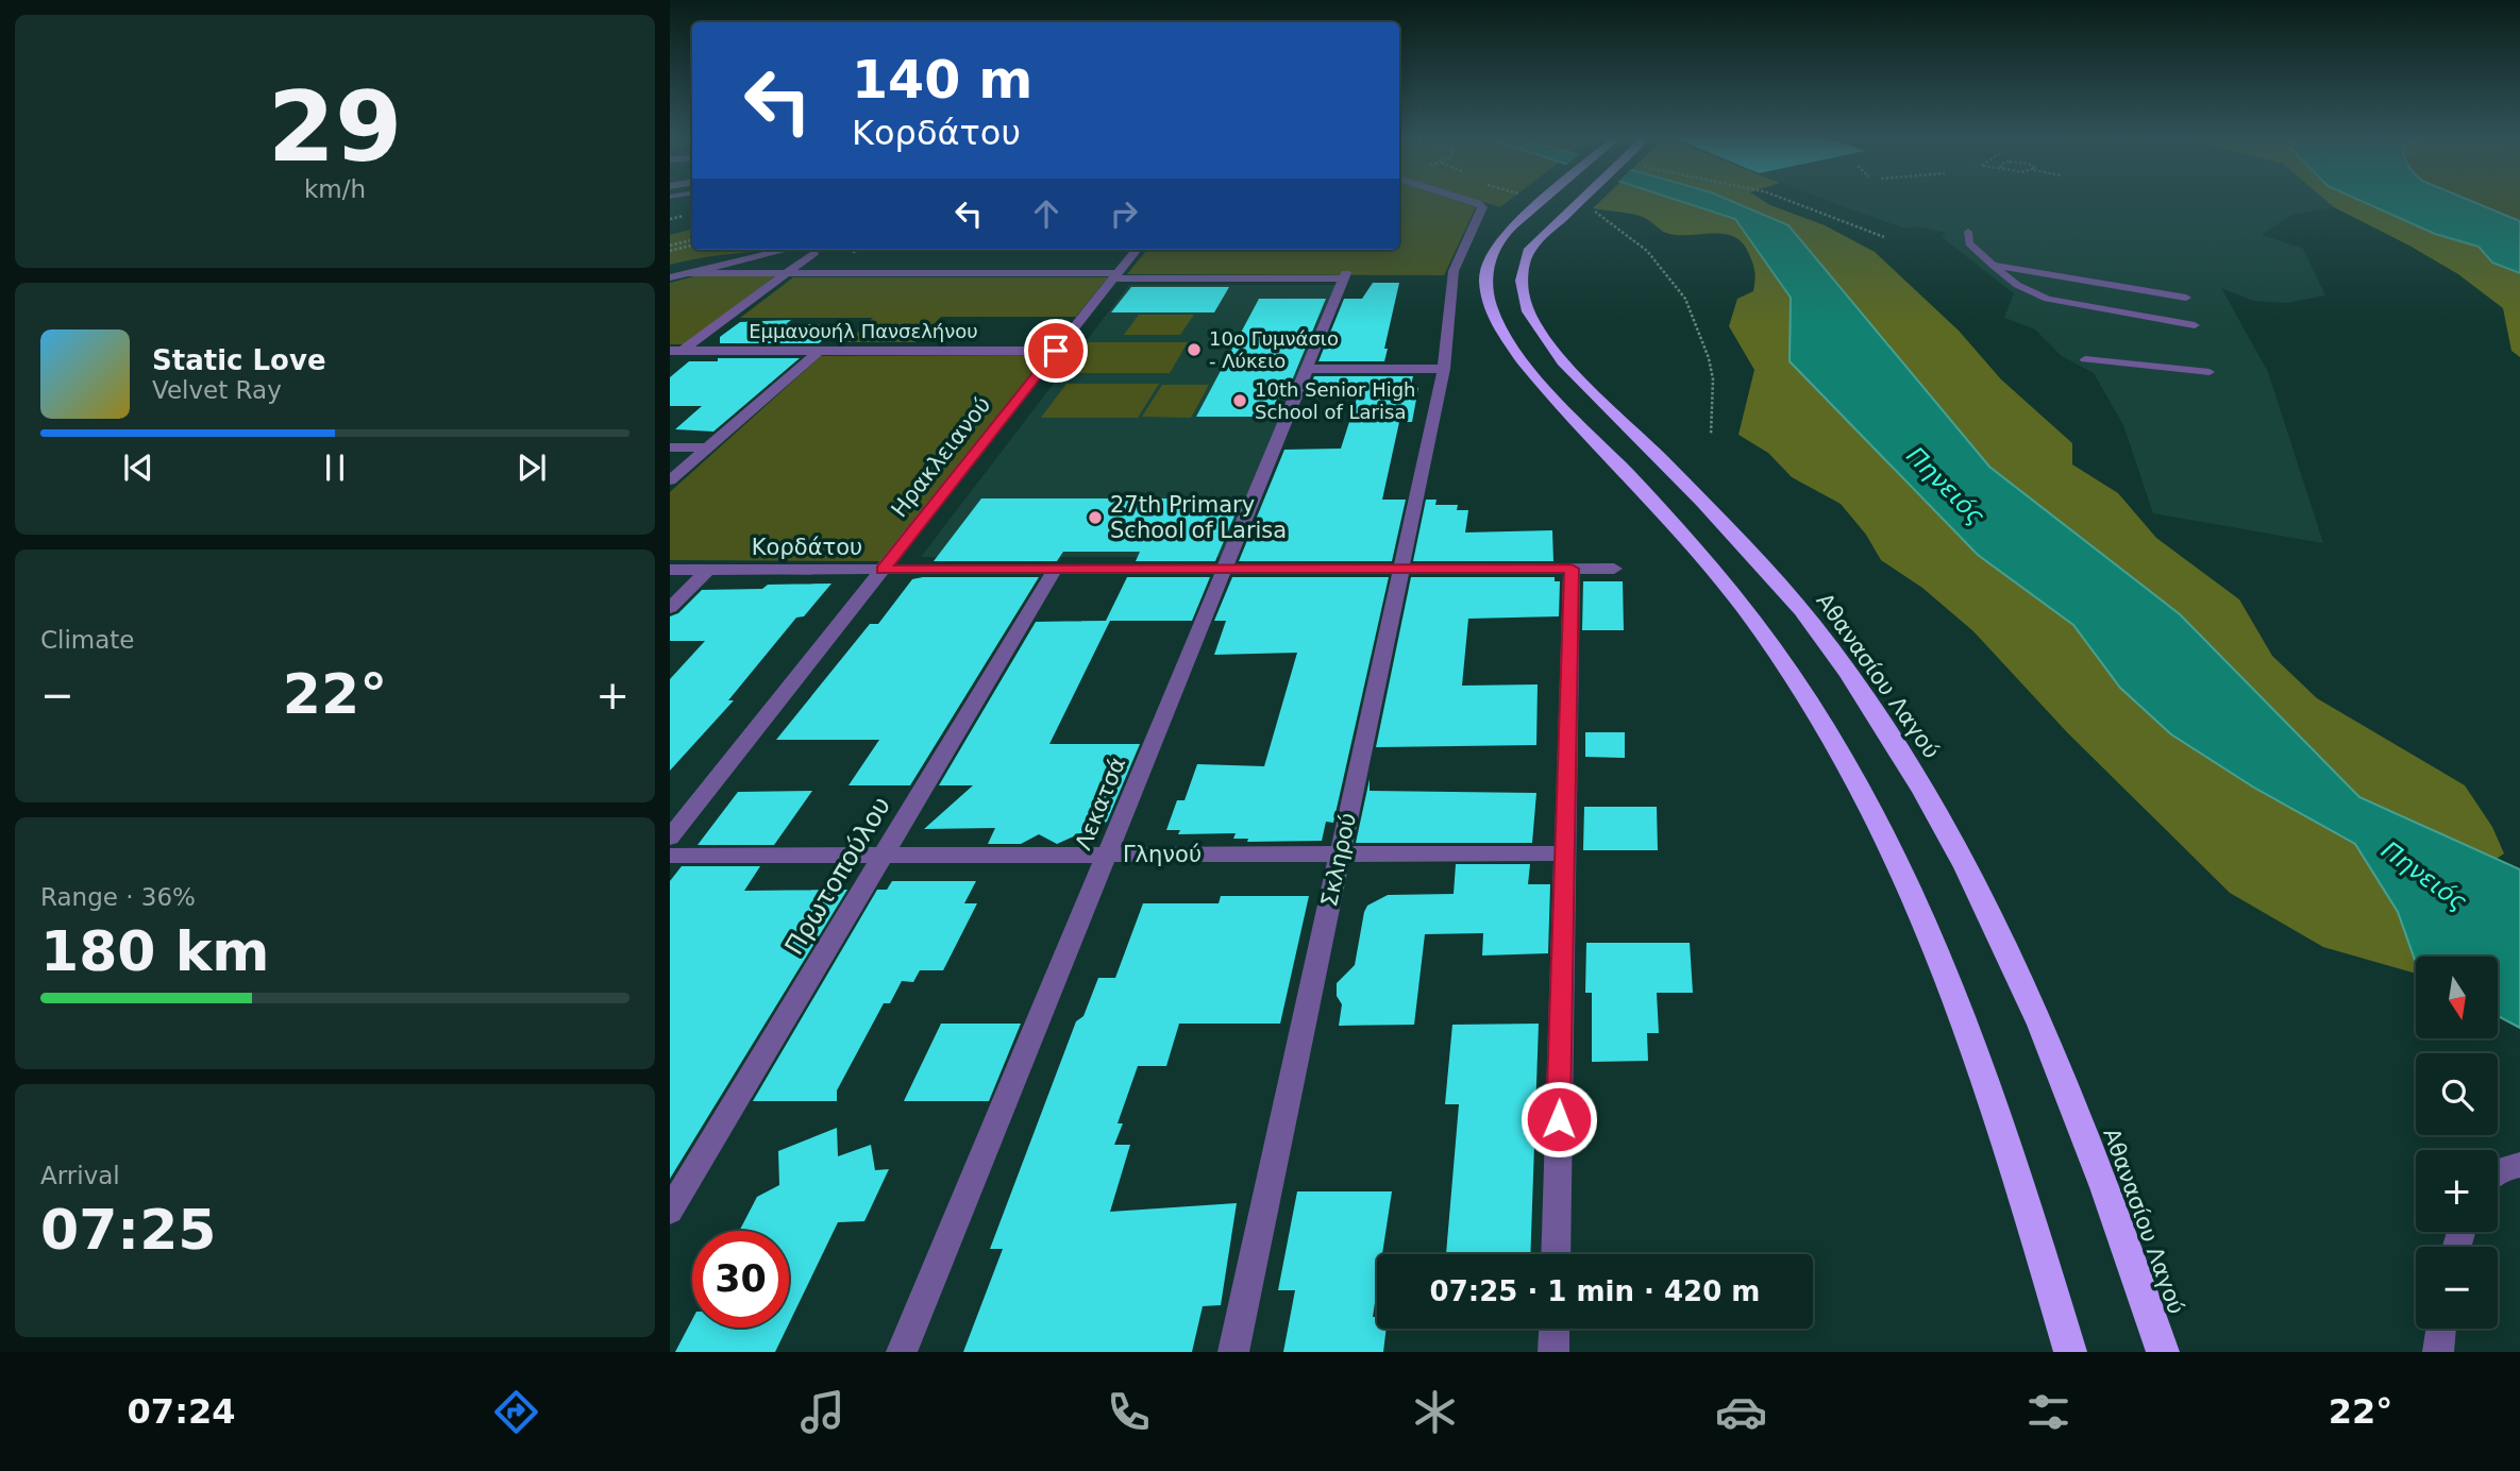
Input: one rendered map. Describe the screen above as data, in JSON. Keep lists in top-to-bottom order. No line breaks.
{"streets":{"highway":["Αθανασίου Λαγού"],"street":["Εμμανουήλ Πανσελήνου","Ηρακλειανού","Κορδάτου","Λεκατσά","Γληνού","Σκληρού","Πρωτοπούλου"]},"crossings":[["Εμμανουήλ Πανσελήνου","Ηρακλειανού"],["Ηρακλειανού","Κορδάτου"],["Ηρακλειανού","Λεκατσά"],["Κορδάτου","Λεκατσά"],["Κορδάτου","Σκληρού"],["Κορδάτου","Πρωτοπούλου"],["Λεκατσά","Γληνού"],["Γληνού","Σκληρού"],["Γληνού","Πρωτοπούλου"]],"water":["Πηνειός"],"places":["10ο Γυμνάσιο - Λύκειο","10th Senior High School of Larisa","27th Primary School of Larisa"],"north":"bottom","page":{"tile":[["29","km/h"],"Climate",["Range · 36%","180 km"],["Arrival","07:25"]],"turn":["140 m","Κορδάτου"],"song":["Static Love","Velvet Ray"],"heat":["−","22°","+"],"map_buttons":["+","−"],"limit":"30","trip":"07:25 · 1 min · 420 m","tabs":["07:24","22°"]}}
